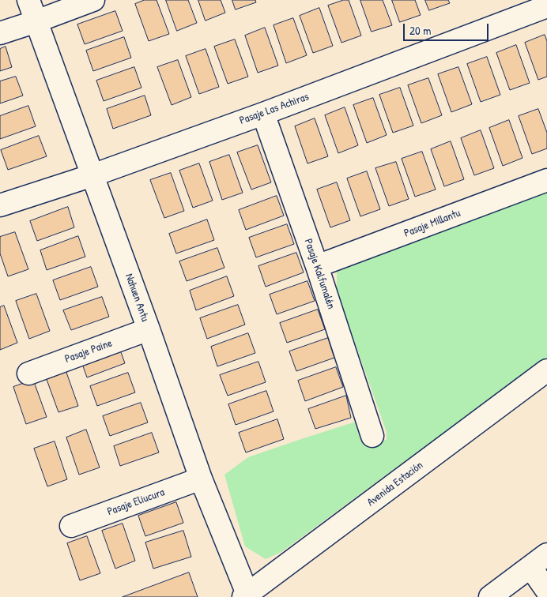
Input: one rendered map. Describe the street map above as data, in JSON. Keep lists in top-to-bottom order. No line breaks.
{"streets":{"street":["Pasaje Las Achiras","Pasaje Millantu","Pasaje Kalfumalén","Nahuen Antu","Pasaje Paine","Avenida Estación","Pasaje Eliucura"]},"crossings":[["Pasaje Las Achiras","Pasaje Kalfumalén"],["Pasaje Las Achiras","Nahuen Antu"],["Pasaje Millantu","Pasaje Kalfumalén"],["Nahuen Antu","Pasaje Paine"],["Nahuen Antu","Avenida Estación"],["Nahuen Antu","Pasaje Eliucura"]],"scale_bar":"20 m"}
